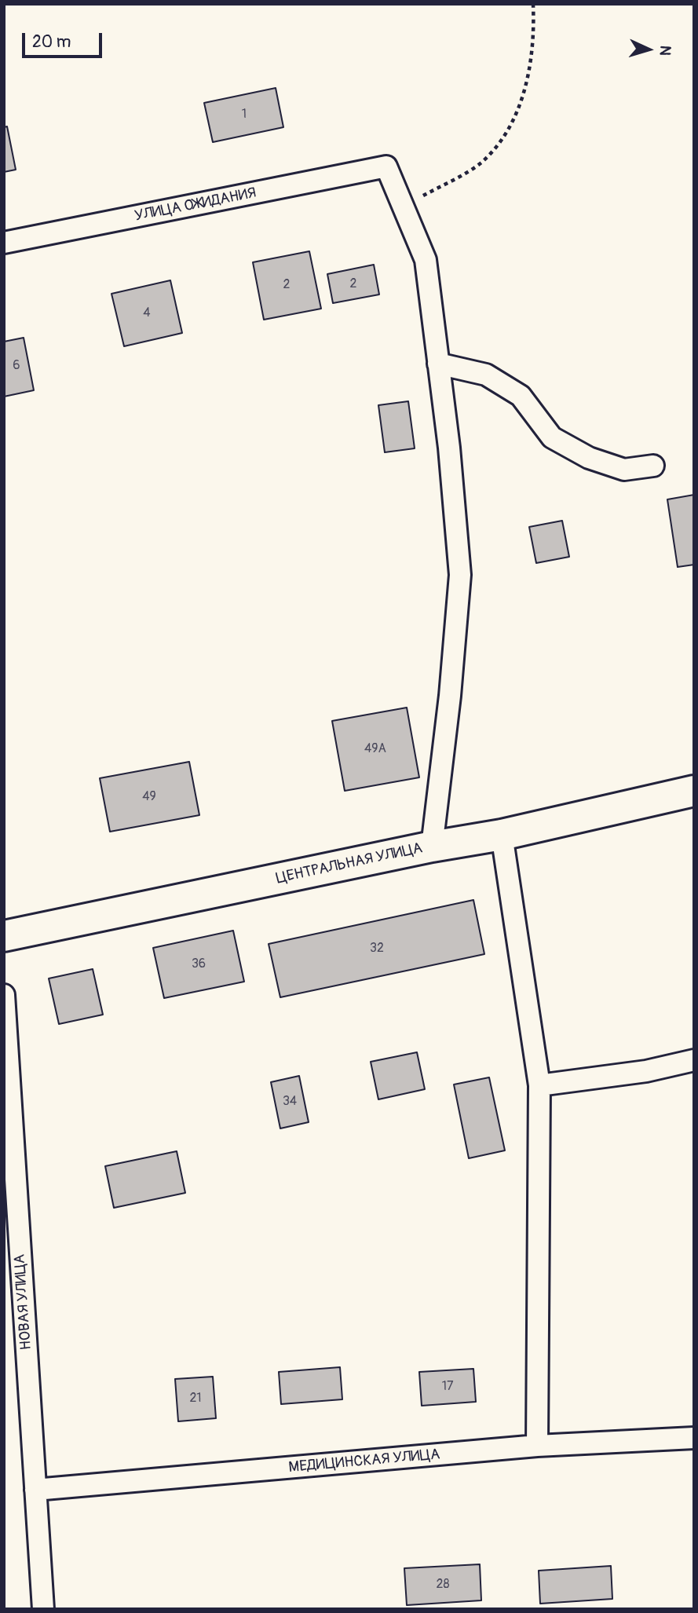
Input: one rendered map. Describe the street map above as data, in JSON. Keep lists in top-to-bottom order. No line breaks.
{"streets":{"street":["УЛИЦА ОЖИДАНИЯ","ЦЕНТРАЛЬНАЯ УЛИЦА","НОВАЯ УЛИЦА","МЕДИЦИНСКАЯ УЛИЦА"]},"crossings":[["НОВАЯ УЛИЦА","МЕДИЦИНСКАЯ УЛИЦА"]],"house_numbers":["1","2","2","4","6","49А","49","32","36","34","17","21","28"],"scale_bar":"20 m","north":"right"}
